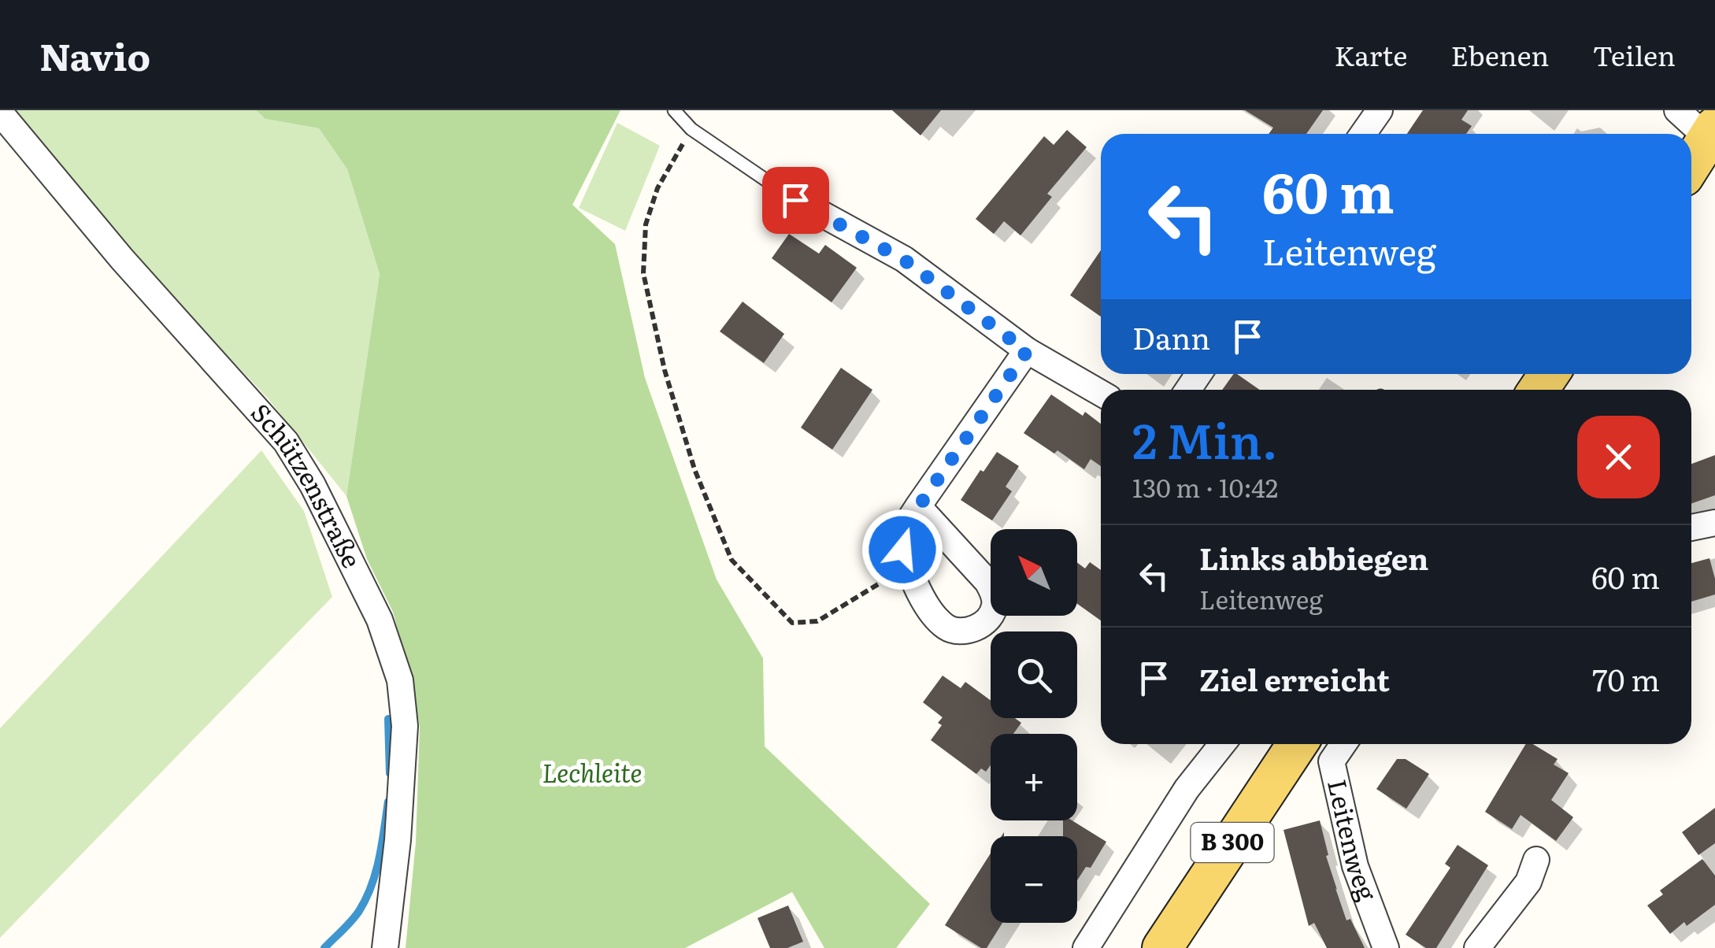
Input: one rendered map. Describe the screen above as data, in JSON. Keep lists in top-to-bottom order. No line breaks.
{"streets":{"main road":["B 300"],"street":["Schützenstraße","Leitenweg"]},"parks":["Lechleite"],"north":"top left","page":{"header":"Navio","nav":["Karte","Ebenen","Teilen"],"turn":["60 m","Leitenweg"],"then":"Dann","heading":["2 Min.","130 m · 10:42"],"list":[{"name":"Links abbiegen","note":"Leitenweg","value":"60 m"},{"name":"Ziel erreicht","value":"70 m"}],"map_buttons":["+","−"]}}
